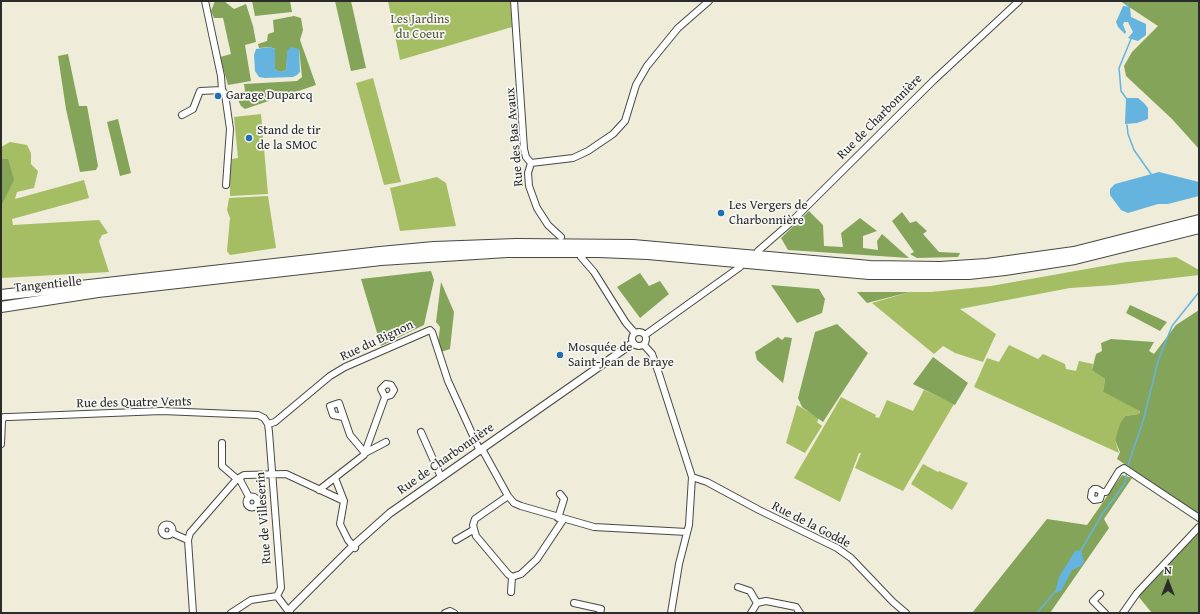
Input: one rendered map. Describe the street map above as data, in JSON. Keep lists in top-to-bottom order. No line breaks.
{"streets":{"highway":["Tangentielle"],"street":["Rue de Charbonnière","Rue des Bas Avaux","Rue du Bignon","Rue des Quatre Vents","Rue de Villeserin","Rue de la Godde"]},"crossings":[["Rue de Charbonnière","Rue du Bignon"],["Rue du Bignon","Rue de Villeserin"],["Rue des Quatre Vents","Rue de Villeserin"]],"parks":["Les Jardins du Coeur"],"places":["Garage Duparcq","Stand de tir de la SMOC","Les Vergers de Charbonnière","Mosquée de Saint-Jean de Braye"],"north":"top"}
